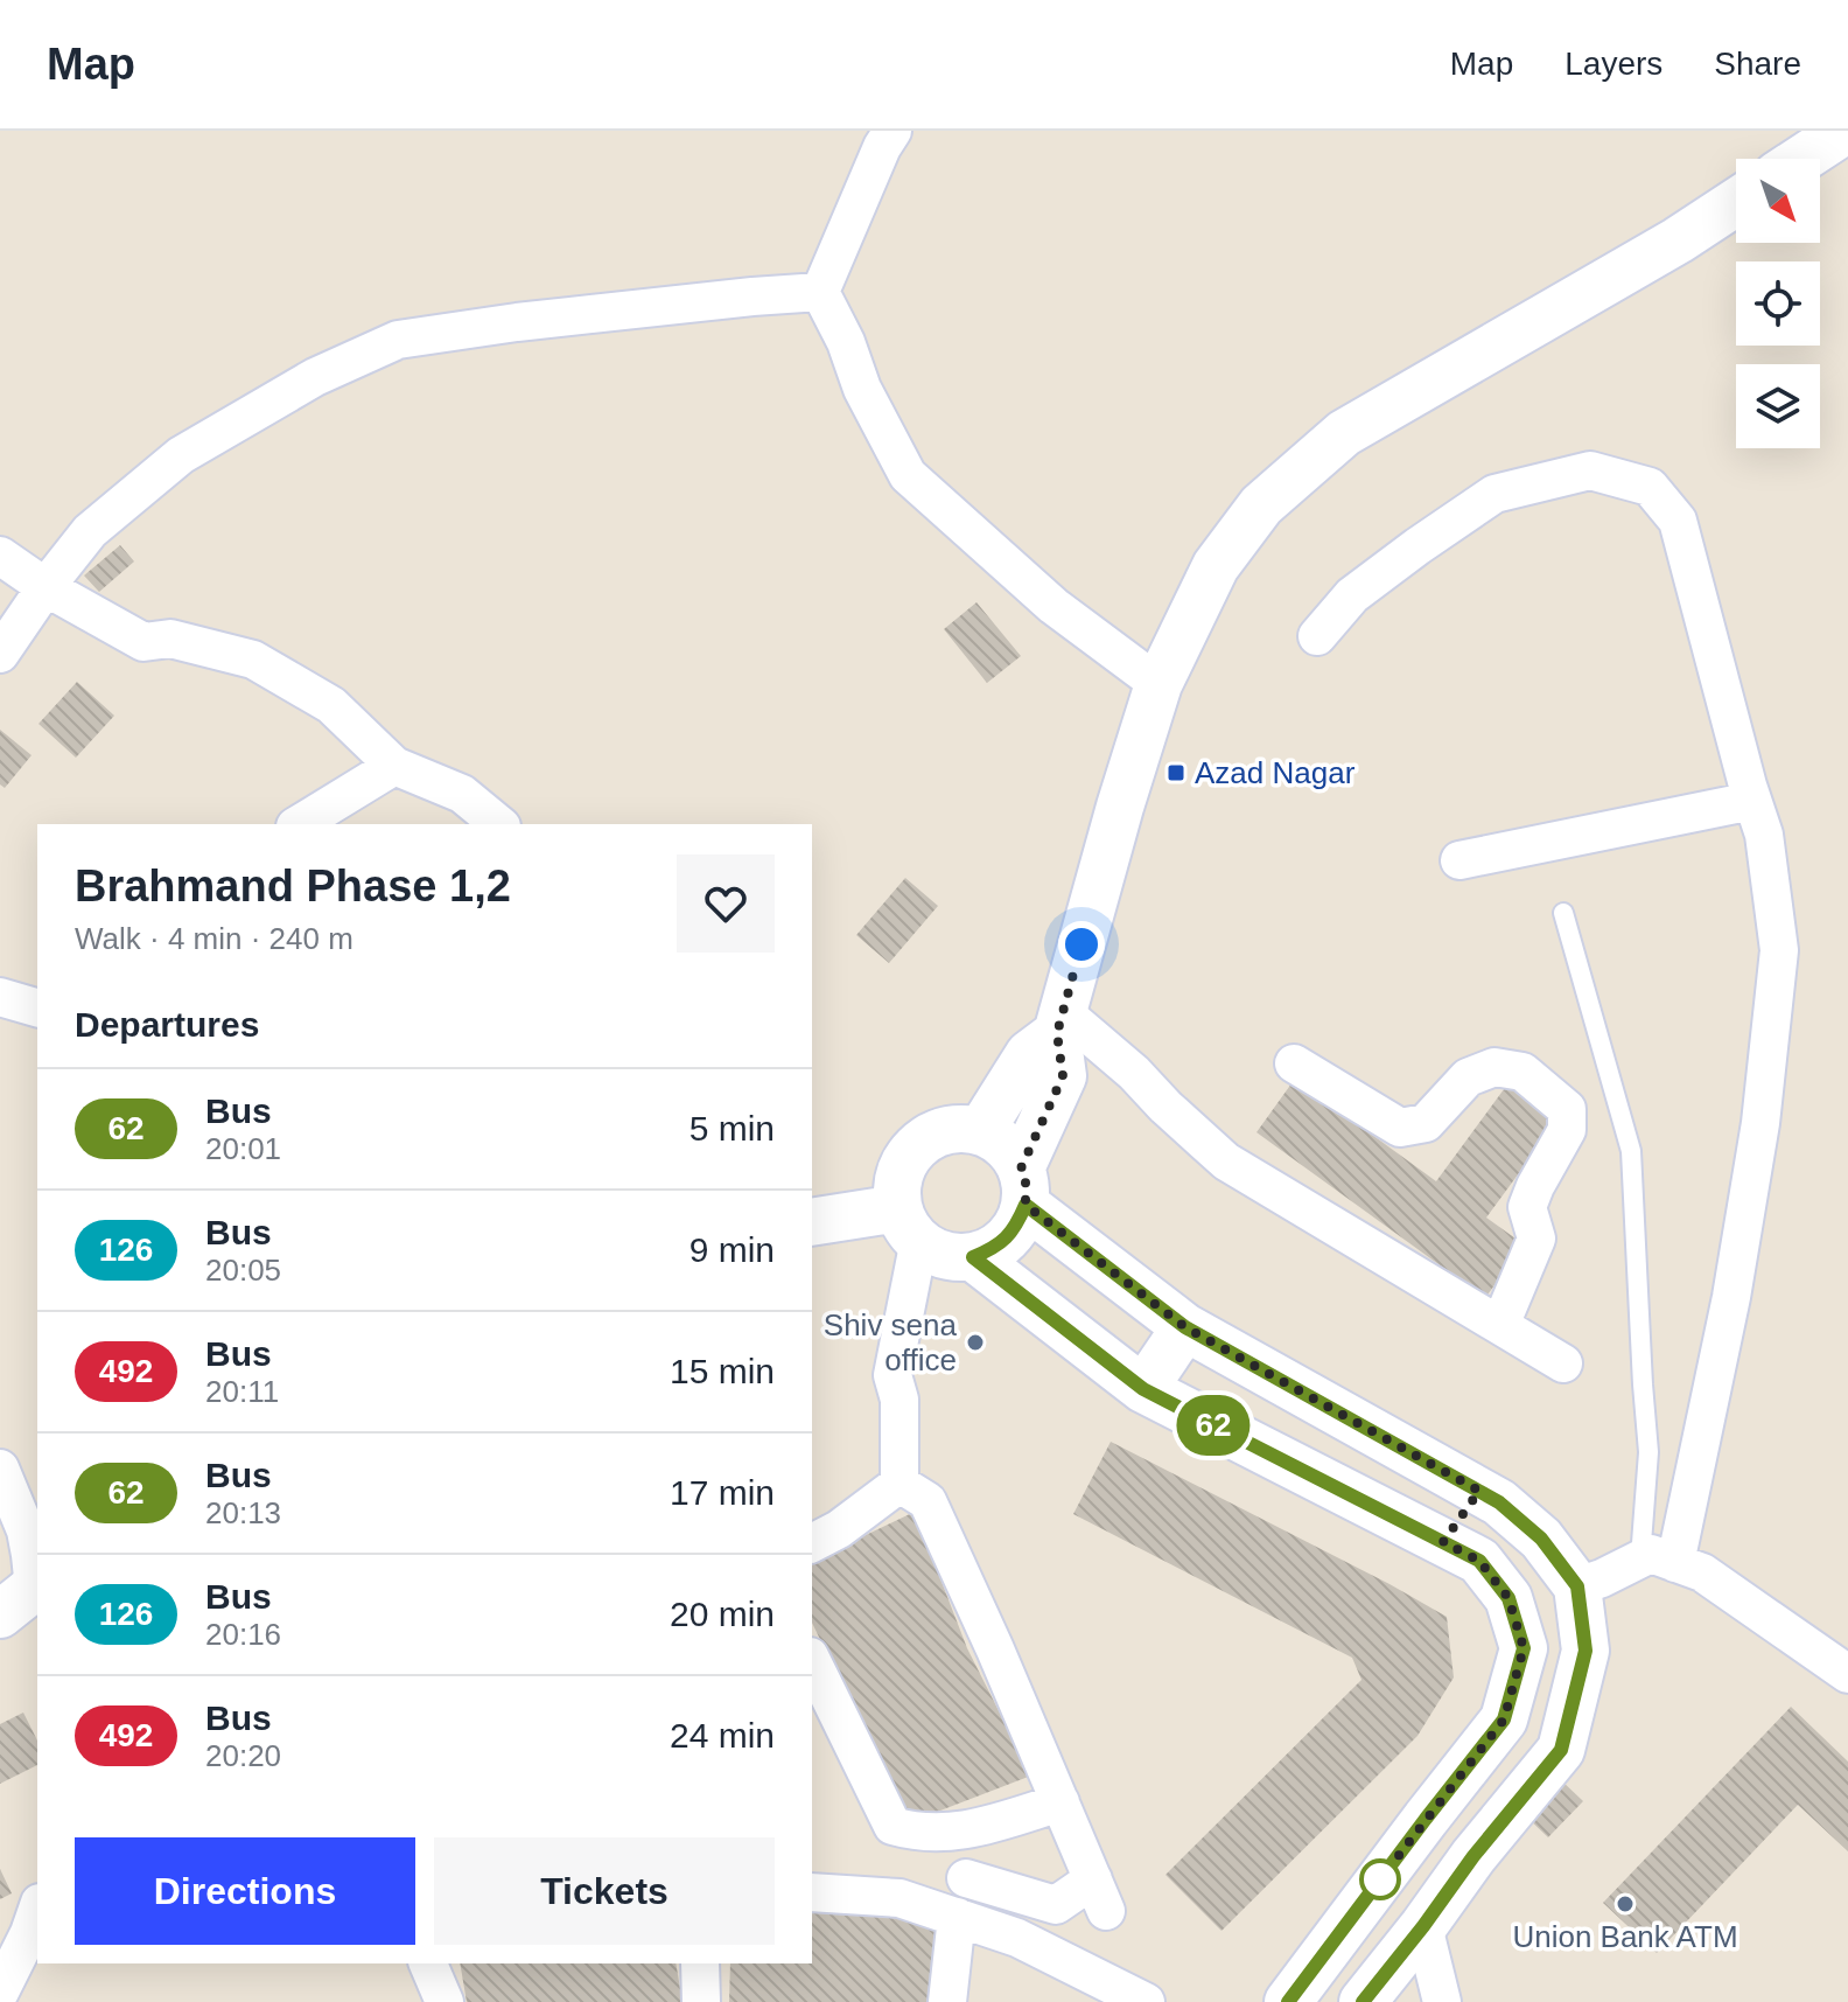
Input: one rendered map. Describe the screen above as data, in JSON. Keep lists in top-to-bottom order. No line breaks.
{"places":{"transit":["Azad Nagar"],"other":["Shiv sena office","Union Bank ATM"]},"lines":["bus line 62"],"north":"bottom right","page":{"header":"Map","nav":["Map","Layers","Share"],"on_map":"62","heading":[["Brahmand Phase 1,2","Walk · 4 min · 240 m"],"Departures"],"list":[{"mark":"62","name":"Bus","note":"20:01","value":"5 min"},{"mark":"126","name":"Bus","note":"20:05","value":"9 min"},{"mark":"492","name":"Bus","note":"20:11","value":"15 min"},{"mark":"62","name":"Bus","note":"20:13","value":"17 min"},{"mark":"126","name":"Bus","note":"20:16","value":"20 min"},{"mark":"492","name":"Bus","note":"20:20","value":"24 min"}],"buttons":["Directions","Tickets"]}}
